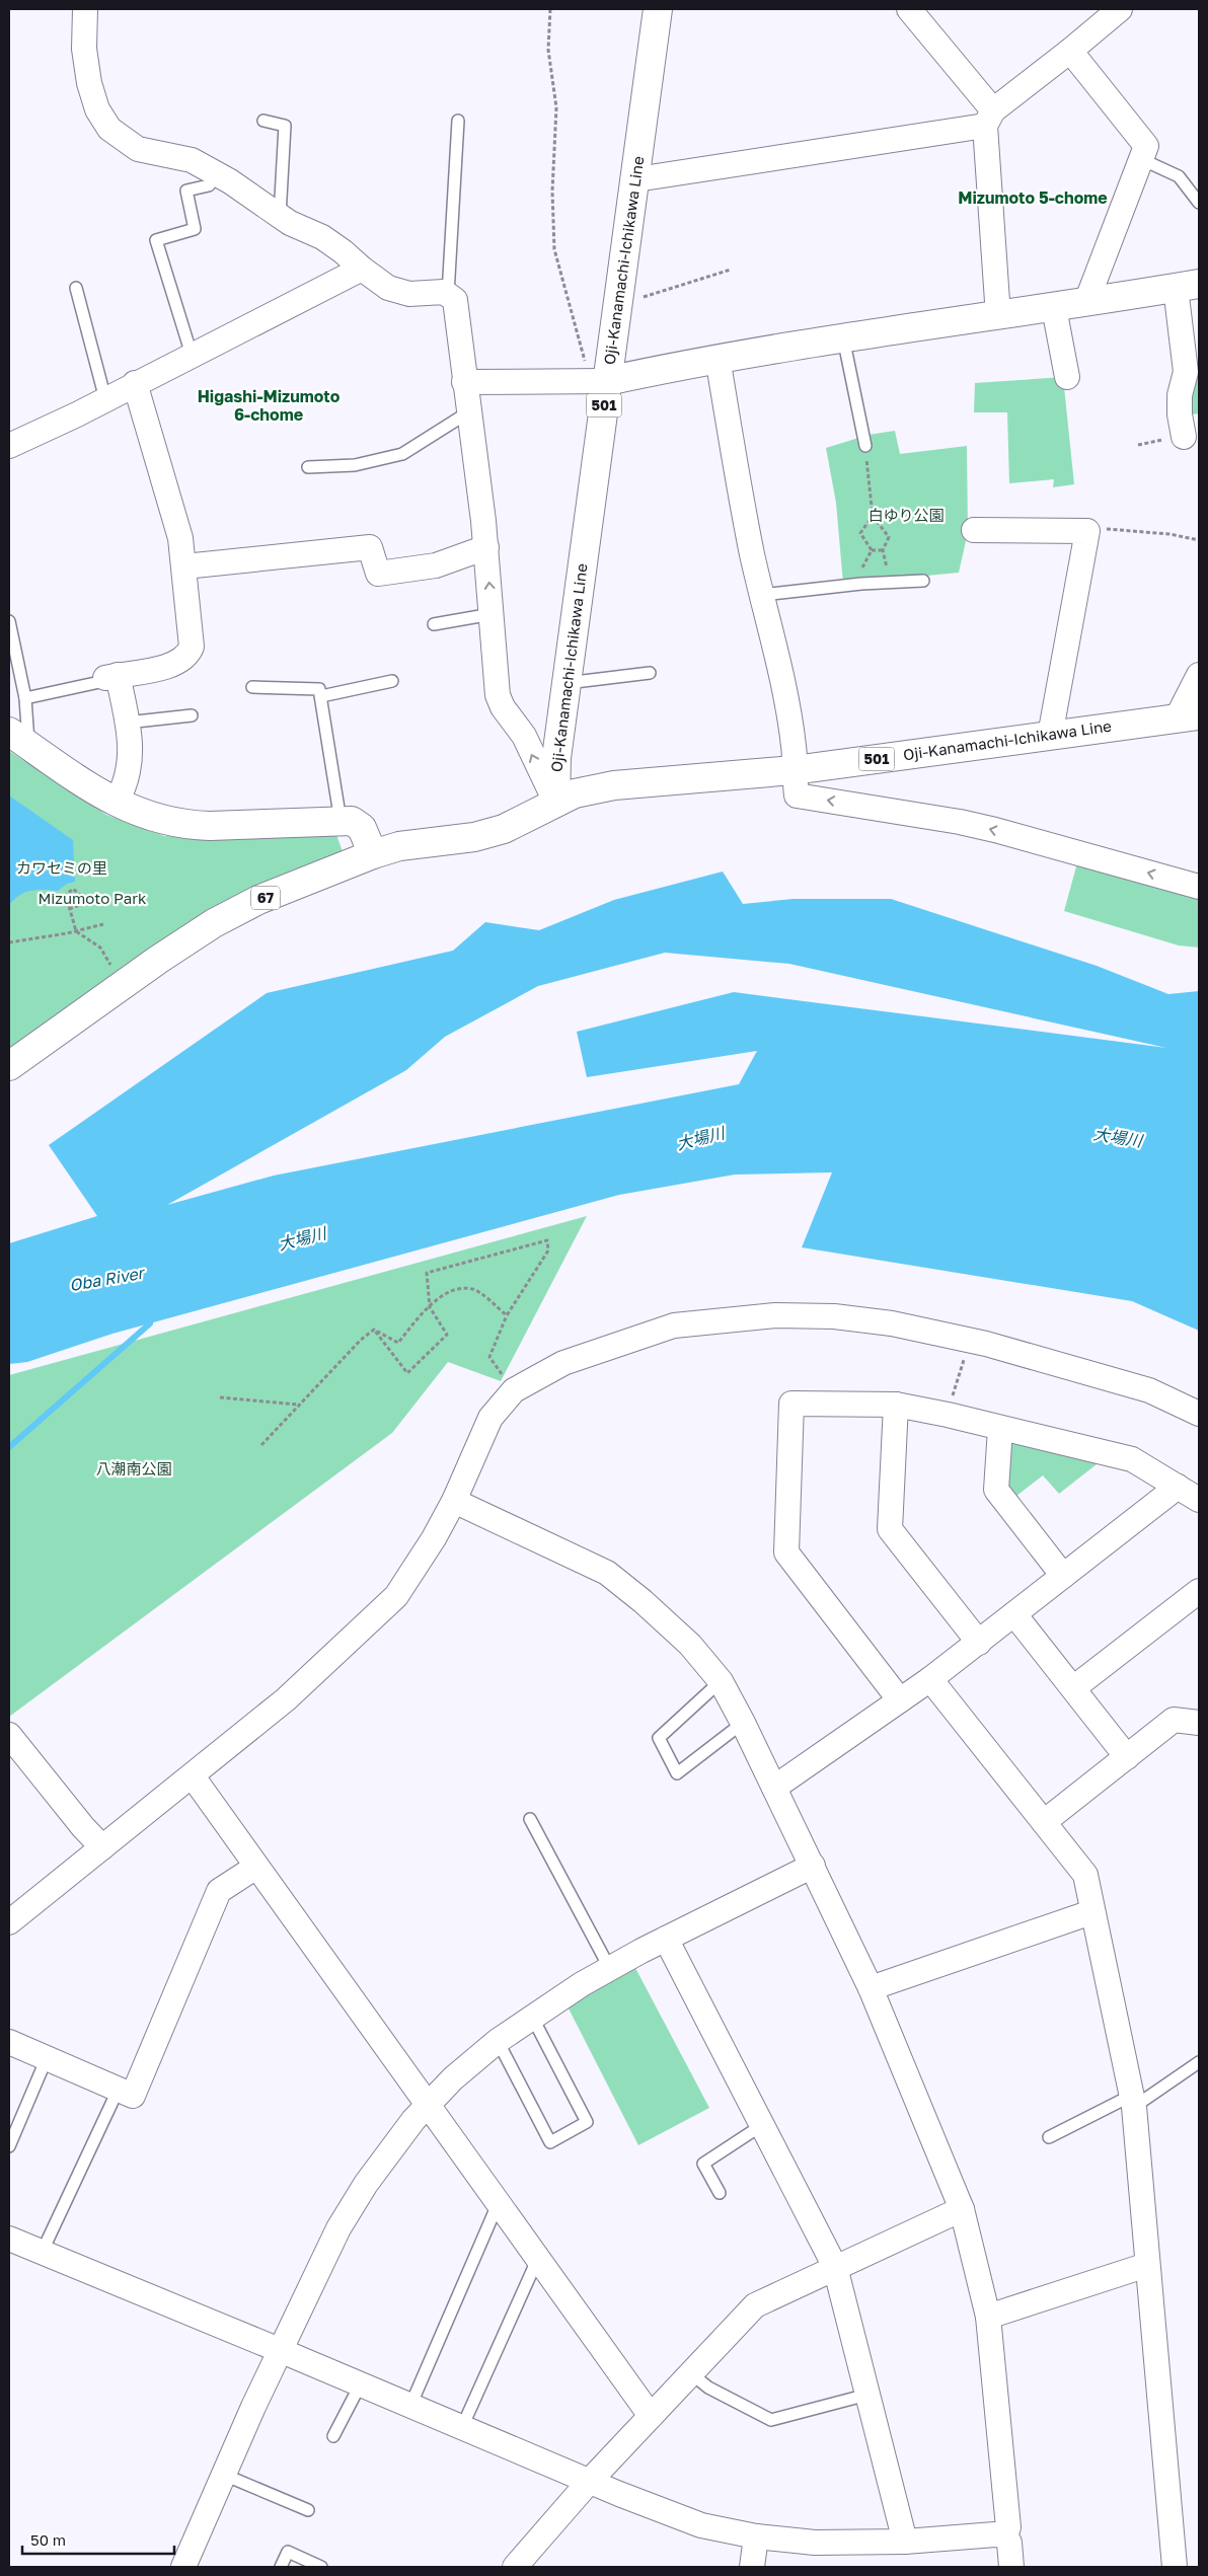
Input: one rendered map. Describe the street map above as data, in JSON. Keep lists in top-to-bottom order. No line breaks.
{"streets":{"main road":["Oji-Kanamachi-Ichikawa Line","501","67"]},"crossings":[["Oji-Kanamachi-Ichikawa Line","67"]],"districts":["Mizumoto 5-chome","Higashi-Mizumoto 6-chome"],"water":["大場川","Oba River"],"parks":["白ゆり公園","カワセミの里","Mizumoto Park","八潮南公園"],"scale_bar":"50 m"}
